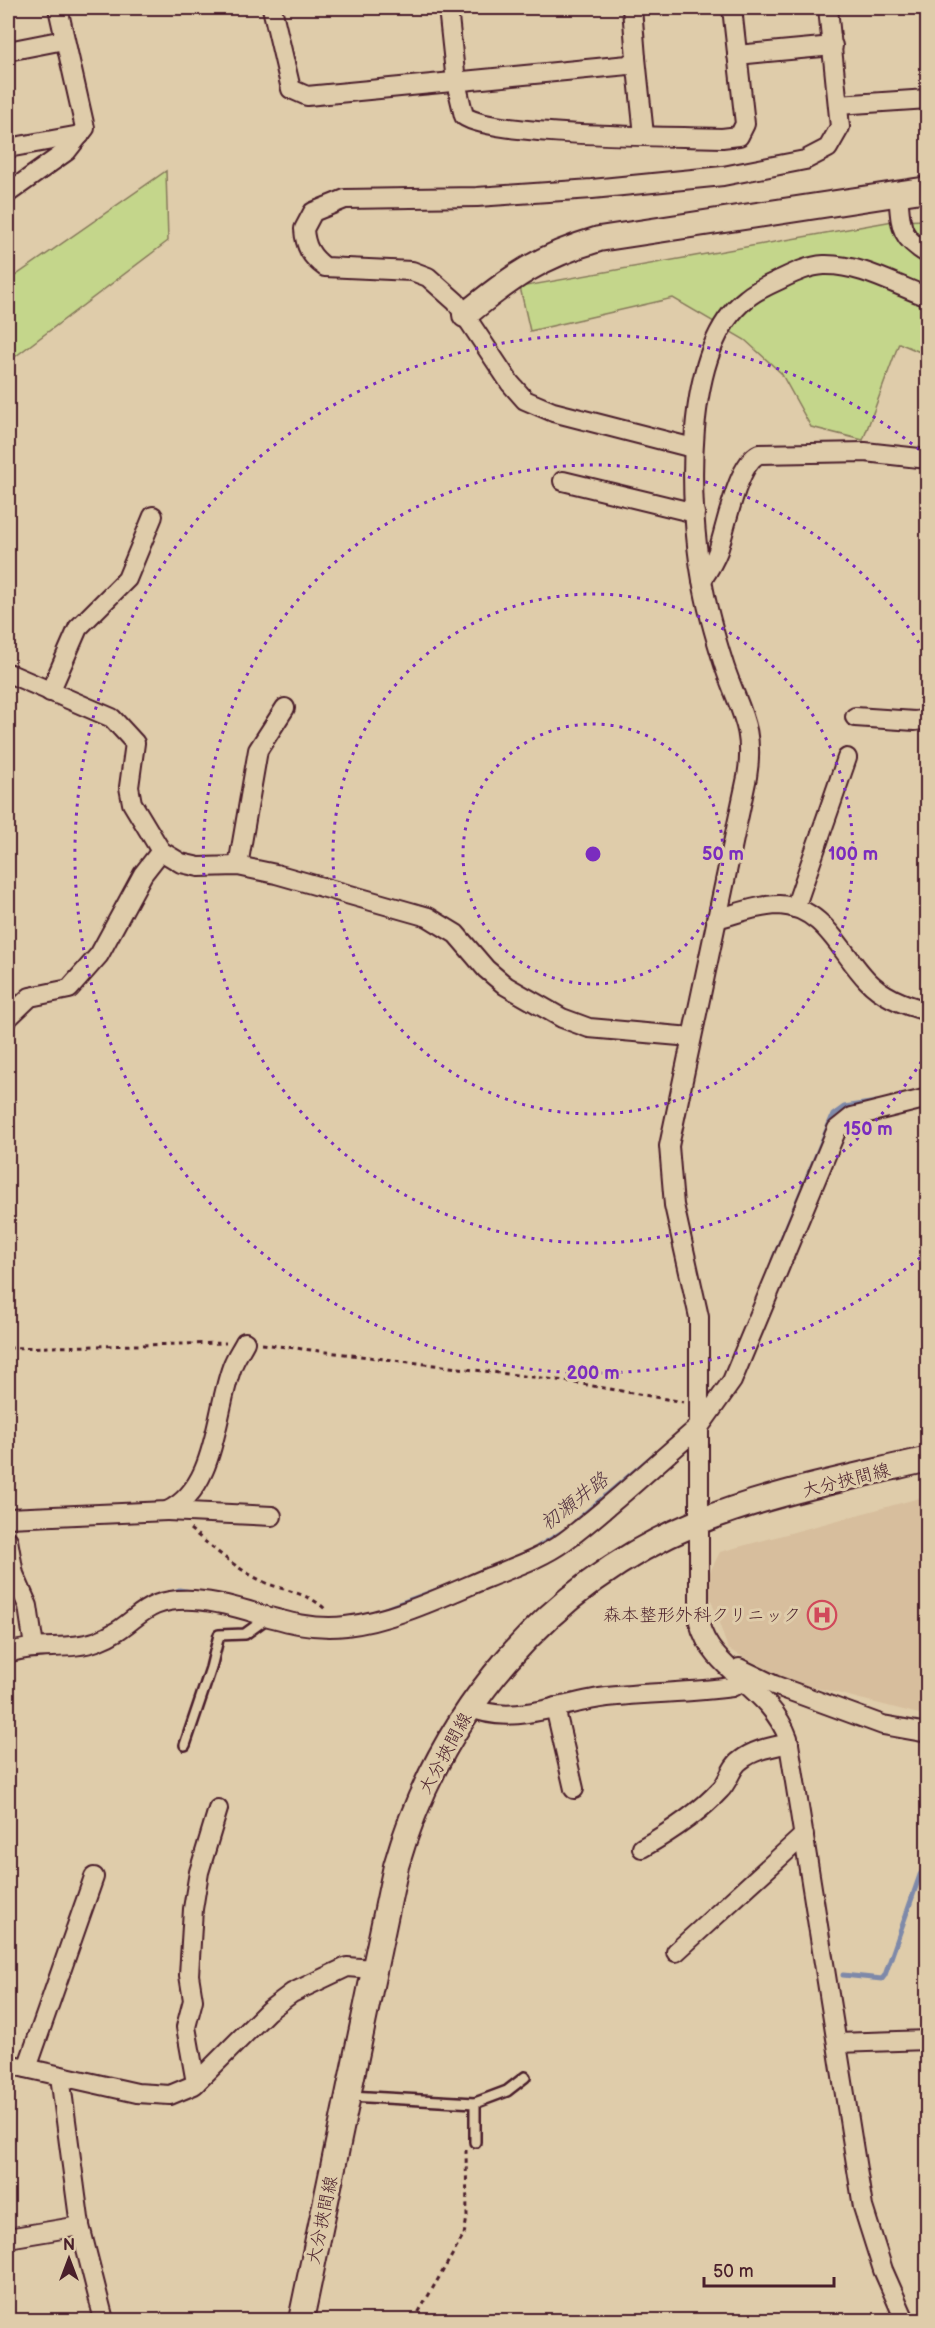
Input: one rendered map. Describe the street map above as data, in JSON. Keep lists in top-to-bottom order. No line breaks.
{"streets":{"main road":["大分挾間線"]},"water":["初瀬井路"],"places":{"hospital":["森本整形外科クリニック"]},"scale_bar":"50 m","north":"top","rings":["50 m","100 m","150 m","200 m"]}
